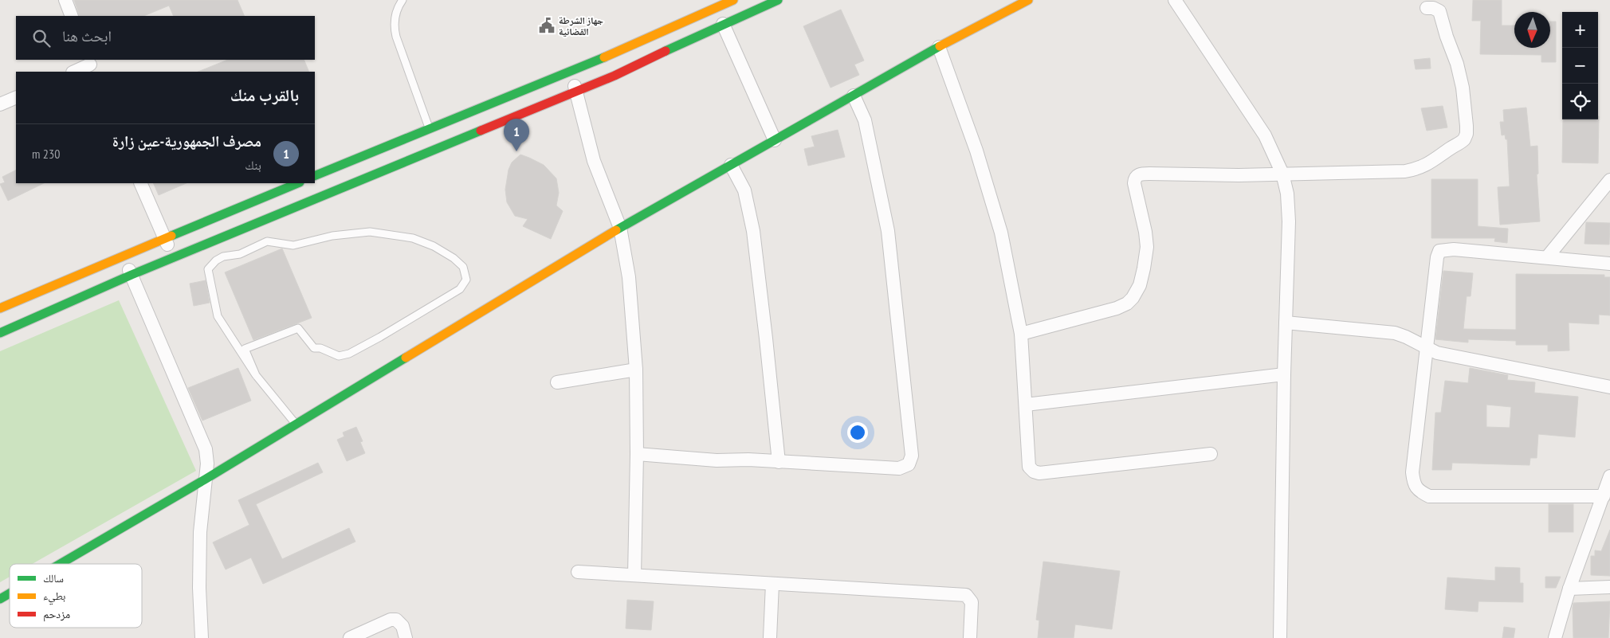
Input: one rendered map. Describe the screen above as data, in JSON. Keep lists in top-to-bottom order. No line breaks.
{"places":{"public building":["جهاز الشرطة القضائية"]},"legend":["سالك","بطيء","مزدحم"],"north":"bottom","page":{"map_buttons":["+","−"],"search":"ابحث هنا","heading":"بالقرب منك","pins":"1","list":[{"mark":"1","name":"مصرف الجمهورية-عين زارة","note":"بنك","value":"230 m"}]}}
